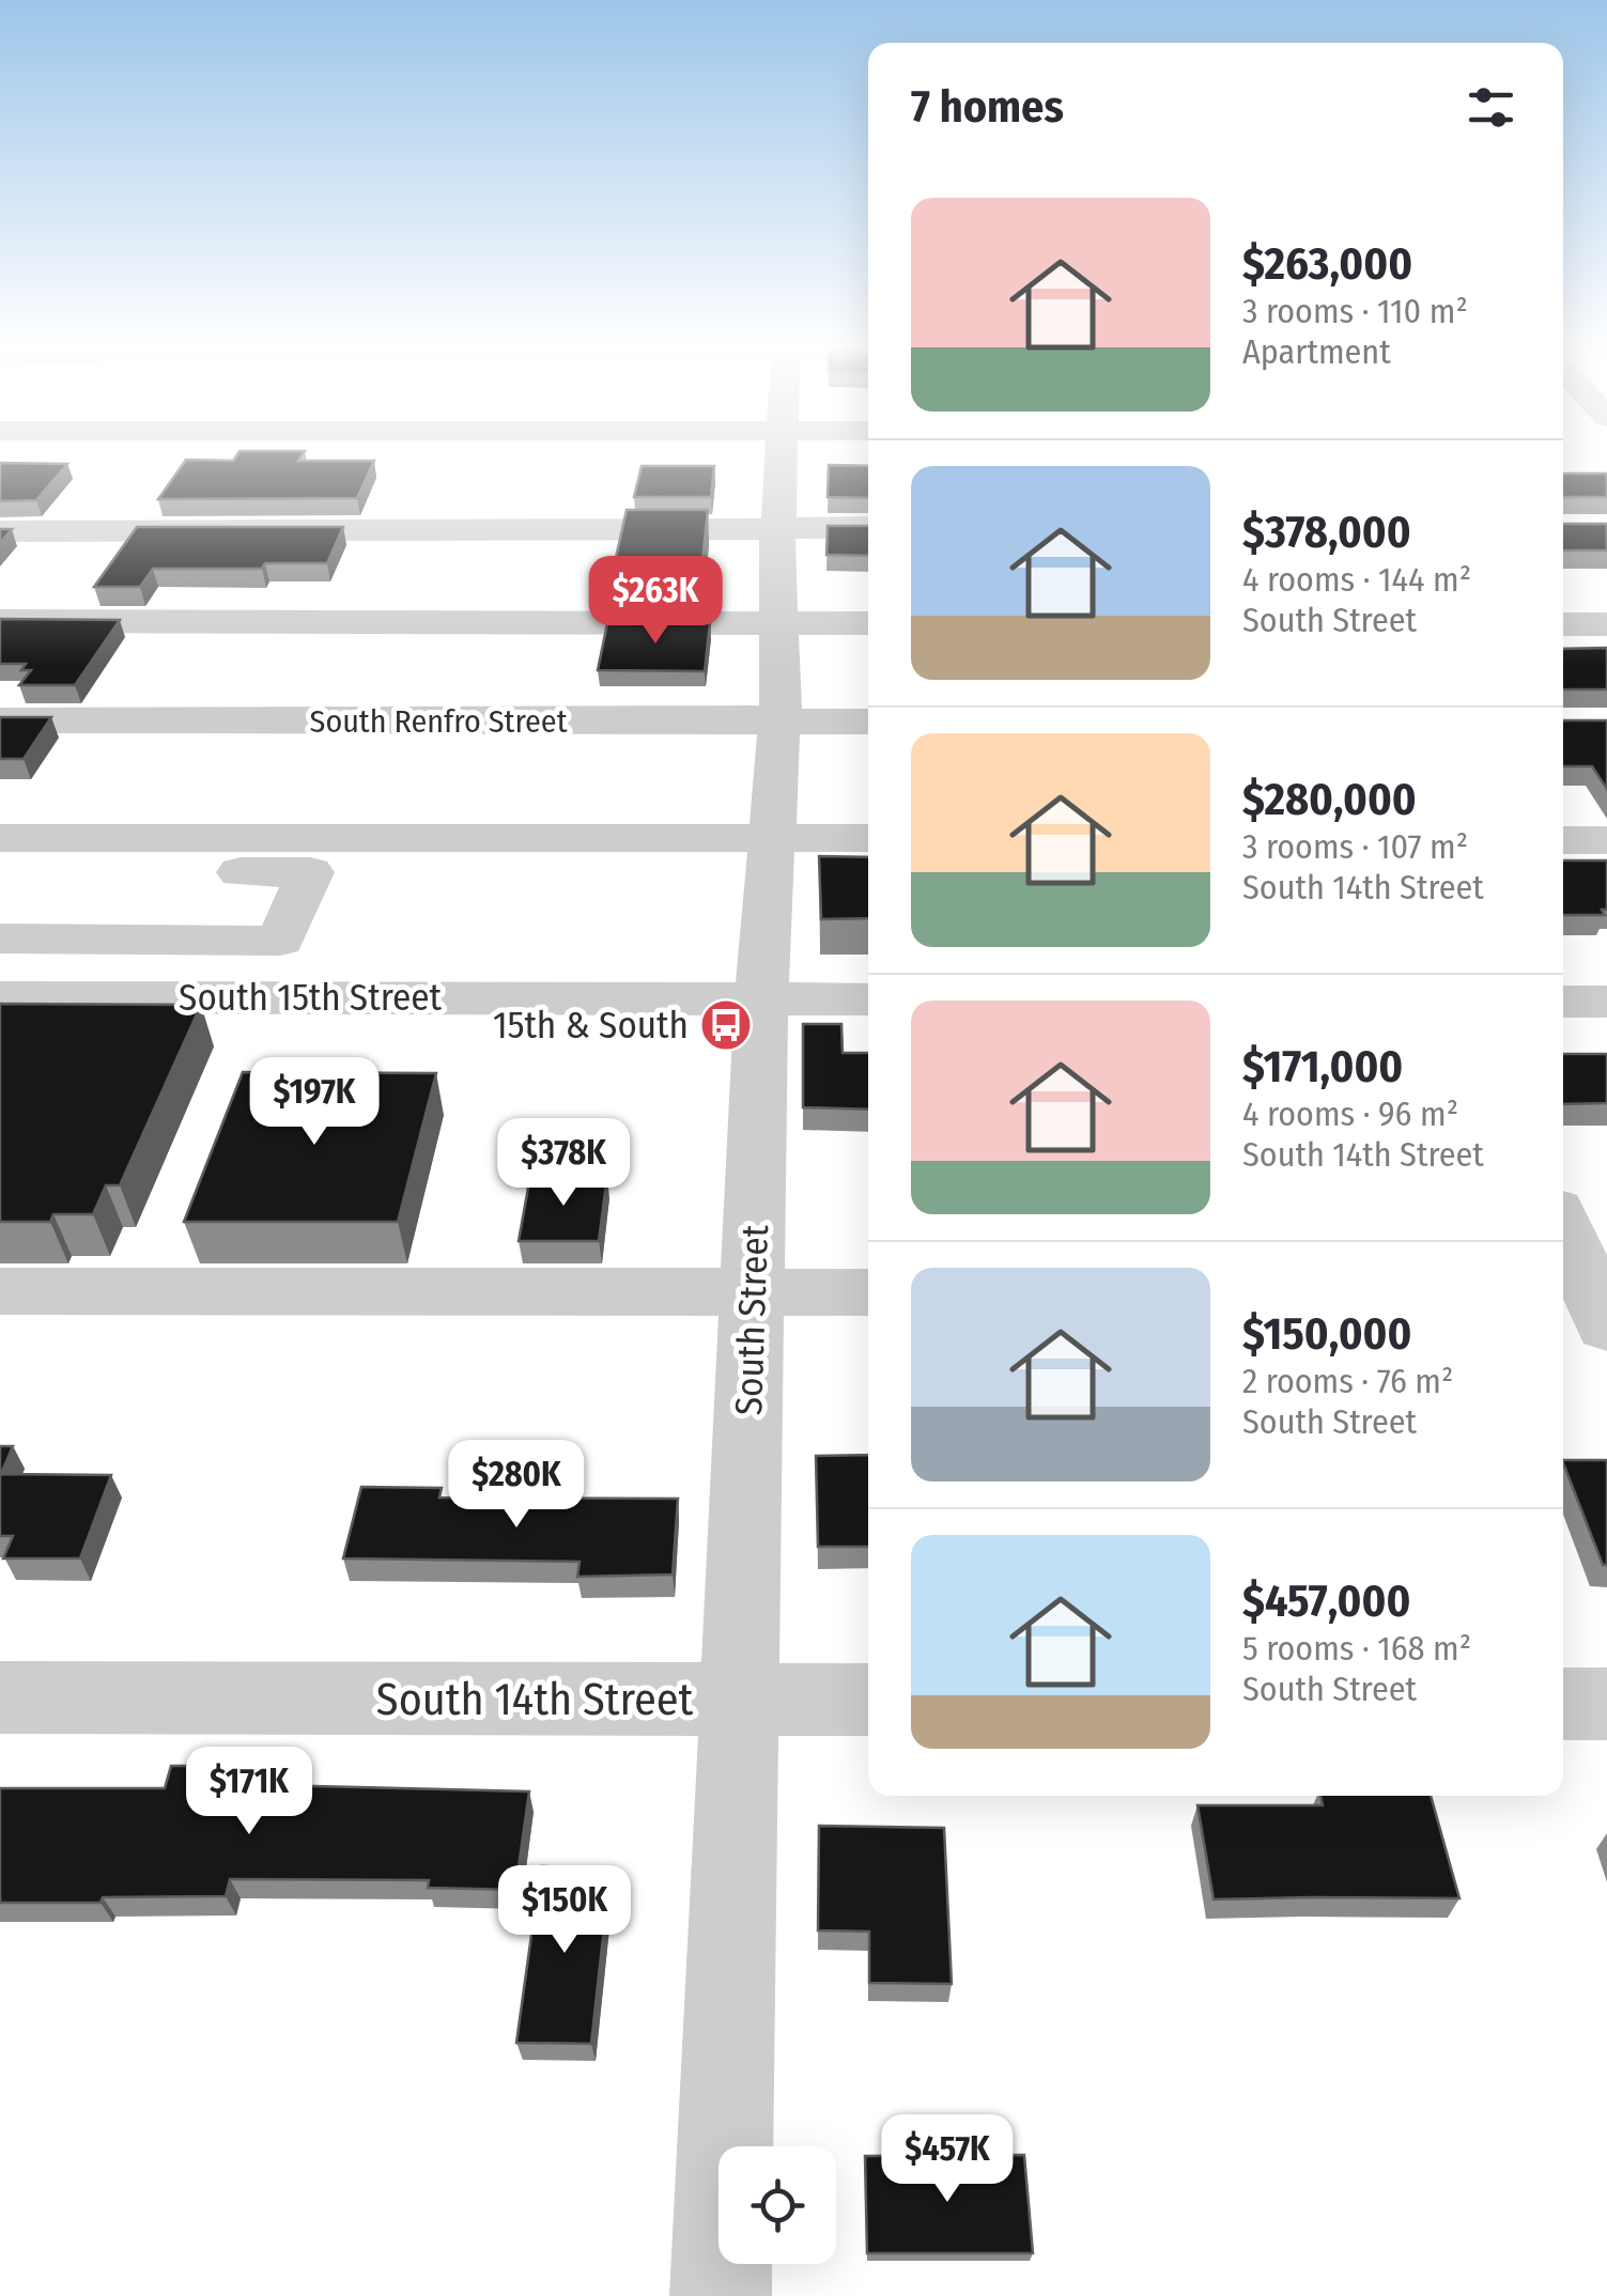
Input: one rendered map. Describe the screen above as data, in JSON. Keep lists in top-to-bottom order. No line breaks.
{"streets":{"street":["South Renfro Street","South 15th Street","South Street","South 14th Street"]},"crossings":[["South Renfro Street","South Street"],["South 15th Street","South Street"],["South Street","South 14th Street"]],"places":{"bus stop":["15th & South"]},"page":{"heading":"7 homes","list":[{"name":"$263,000","note":"3 rooms · 110 m² · Apartment"},{"name":"$378,000","note":"4 rooms · 144 m² · South Street"},{"name":"$280,000","note":"3 rooms · 107 m² · South 14th Street"},{"name":"$171,000","note":"4 rooms · 96 m² · South 14th Street"},{"name":"$150,000","note":"2 rooms · 76 m² · South Street"},{"name":"$457,000","note":"5 rooms · 168 m² · South Street"}],"price":["$263K","$197K","$378K","$280K","$171K","$150K","$457K"]}}
